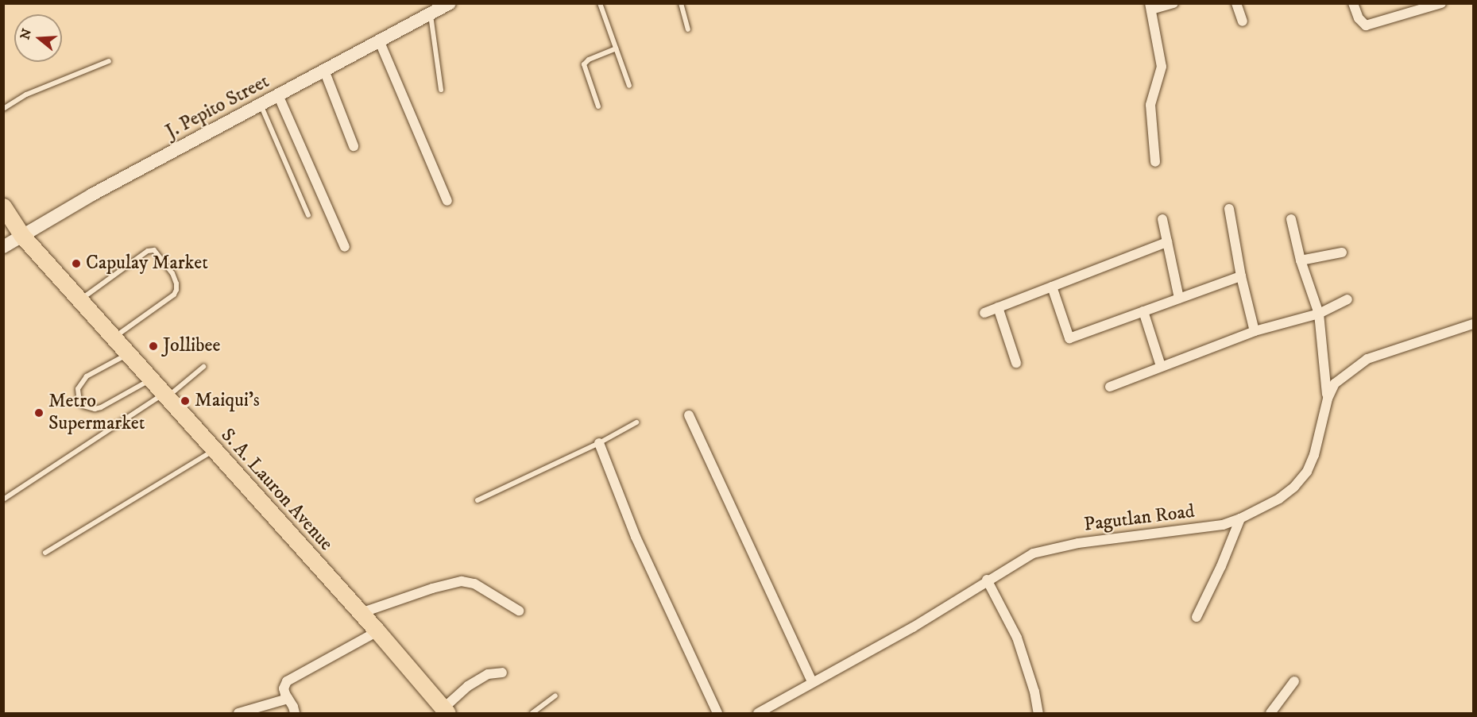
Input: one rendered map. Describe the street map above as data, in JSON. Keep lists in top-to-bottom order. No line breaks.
{"streets":{"highway":["S. A. Lauron Avenue"],"street":["J. Pepito Street","Pagutlan Road"]},"crossings":[["J. Pepito Street","S. A. Lauron Avenue"]],"places":["Capulay Market","Jollibee","Maiqui's","Metro Supermarket"],"north":"left"}
